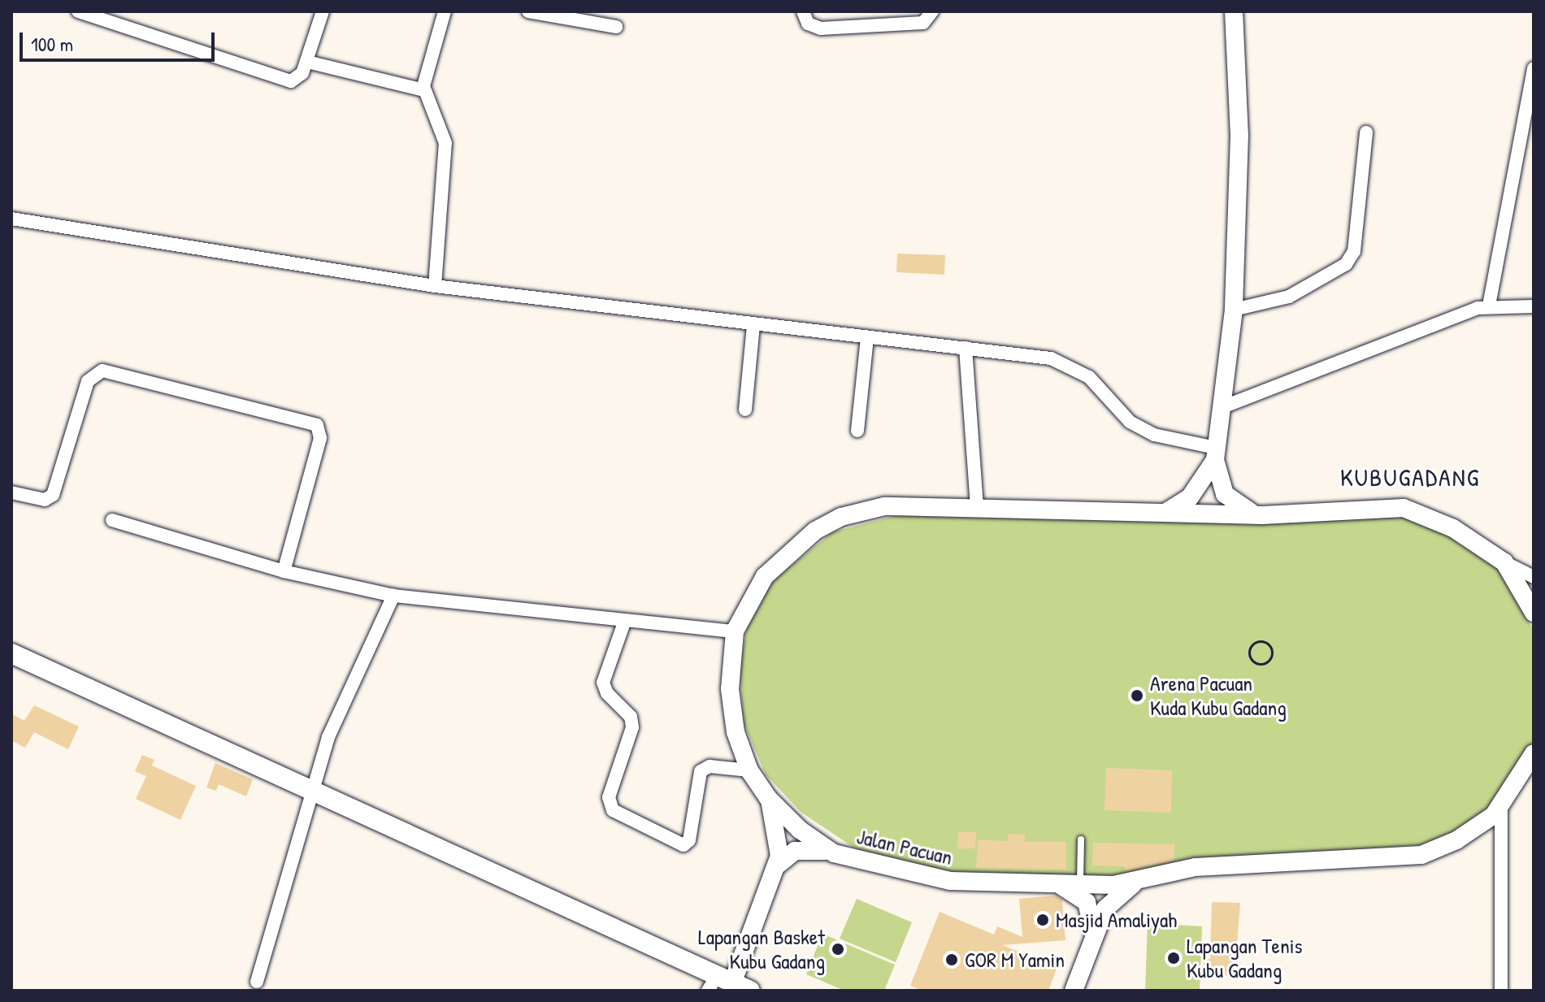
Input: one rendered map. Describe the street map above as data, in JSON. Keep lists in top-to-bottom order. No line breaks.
{"streets":{"street":["Jalan Pacuan"]},"districts":["KUBUGADANG"],"places":["Arena Pacuan Kuda Kubu Gadang","Masjid Amaliyah","Lapangan Basket Kubu Gadang","Lapangan Tenis Kubu Gadang","GOR M Yamin"],"scale_bar":"100 m"}
